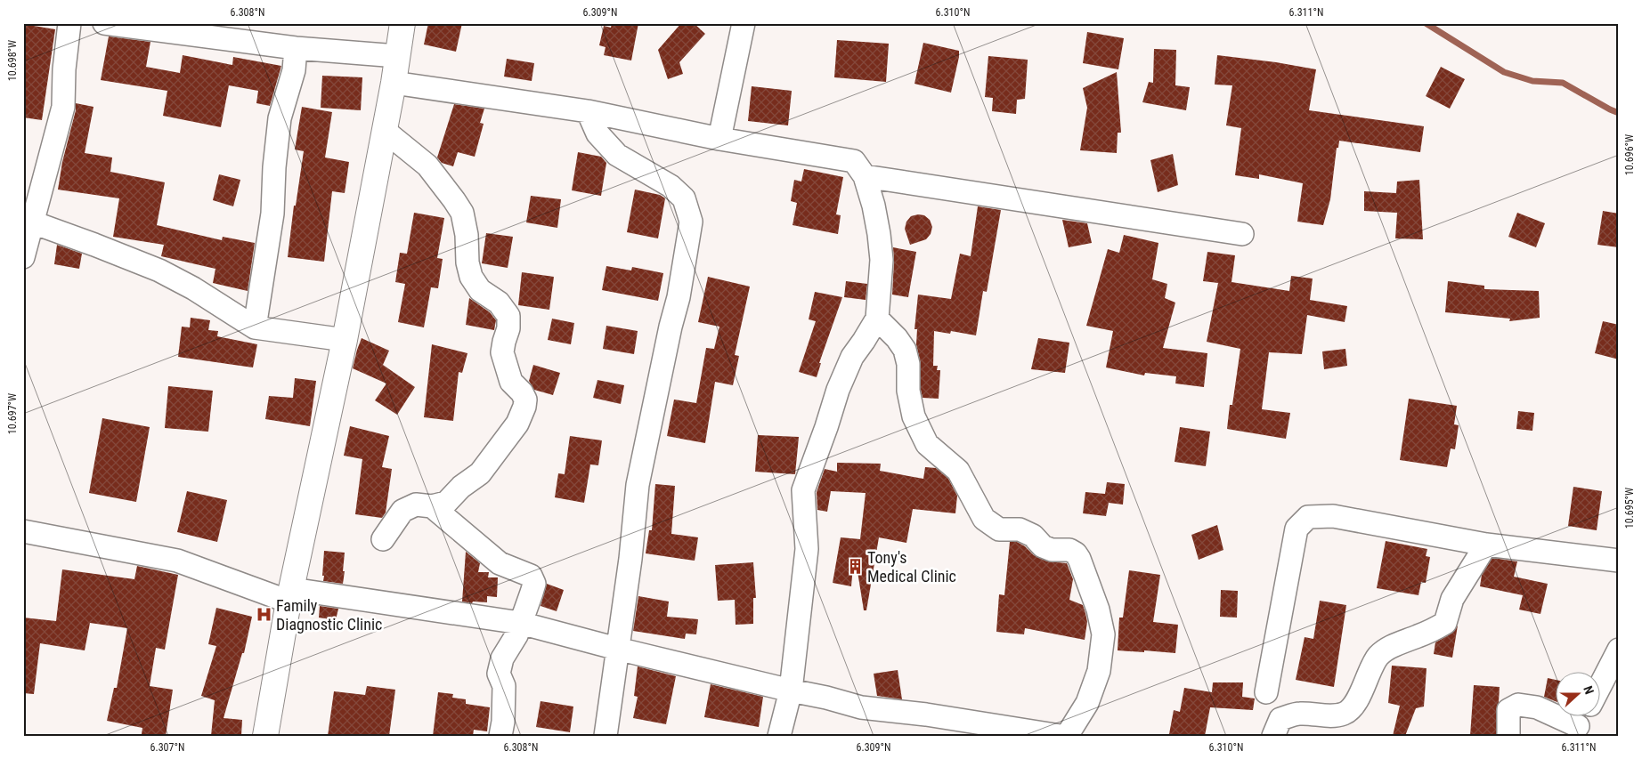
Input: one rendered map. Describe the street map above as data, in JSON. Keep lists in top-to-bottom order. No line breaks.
{"places":{"building":["Tony's Medical Clinic"],"hospital":["Family Diagnostic Clinic"]},"north":"right","coordinates":["6.308°N","6.309°N","6.310°N","6.311°N","10.698°W","10.696°W","10.697°W","10.695°W","6.307°N"]}
